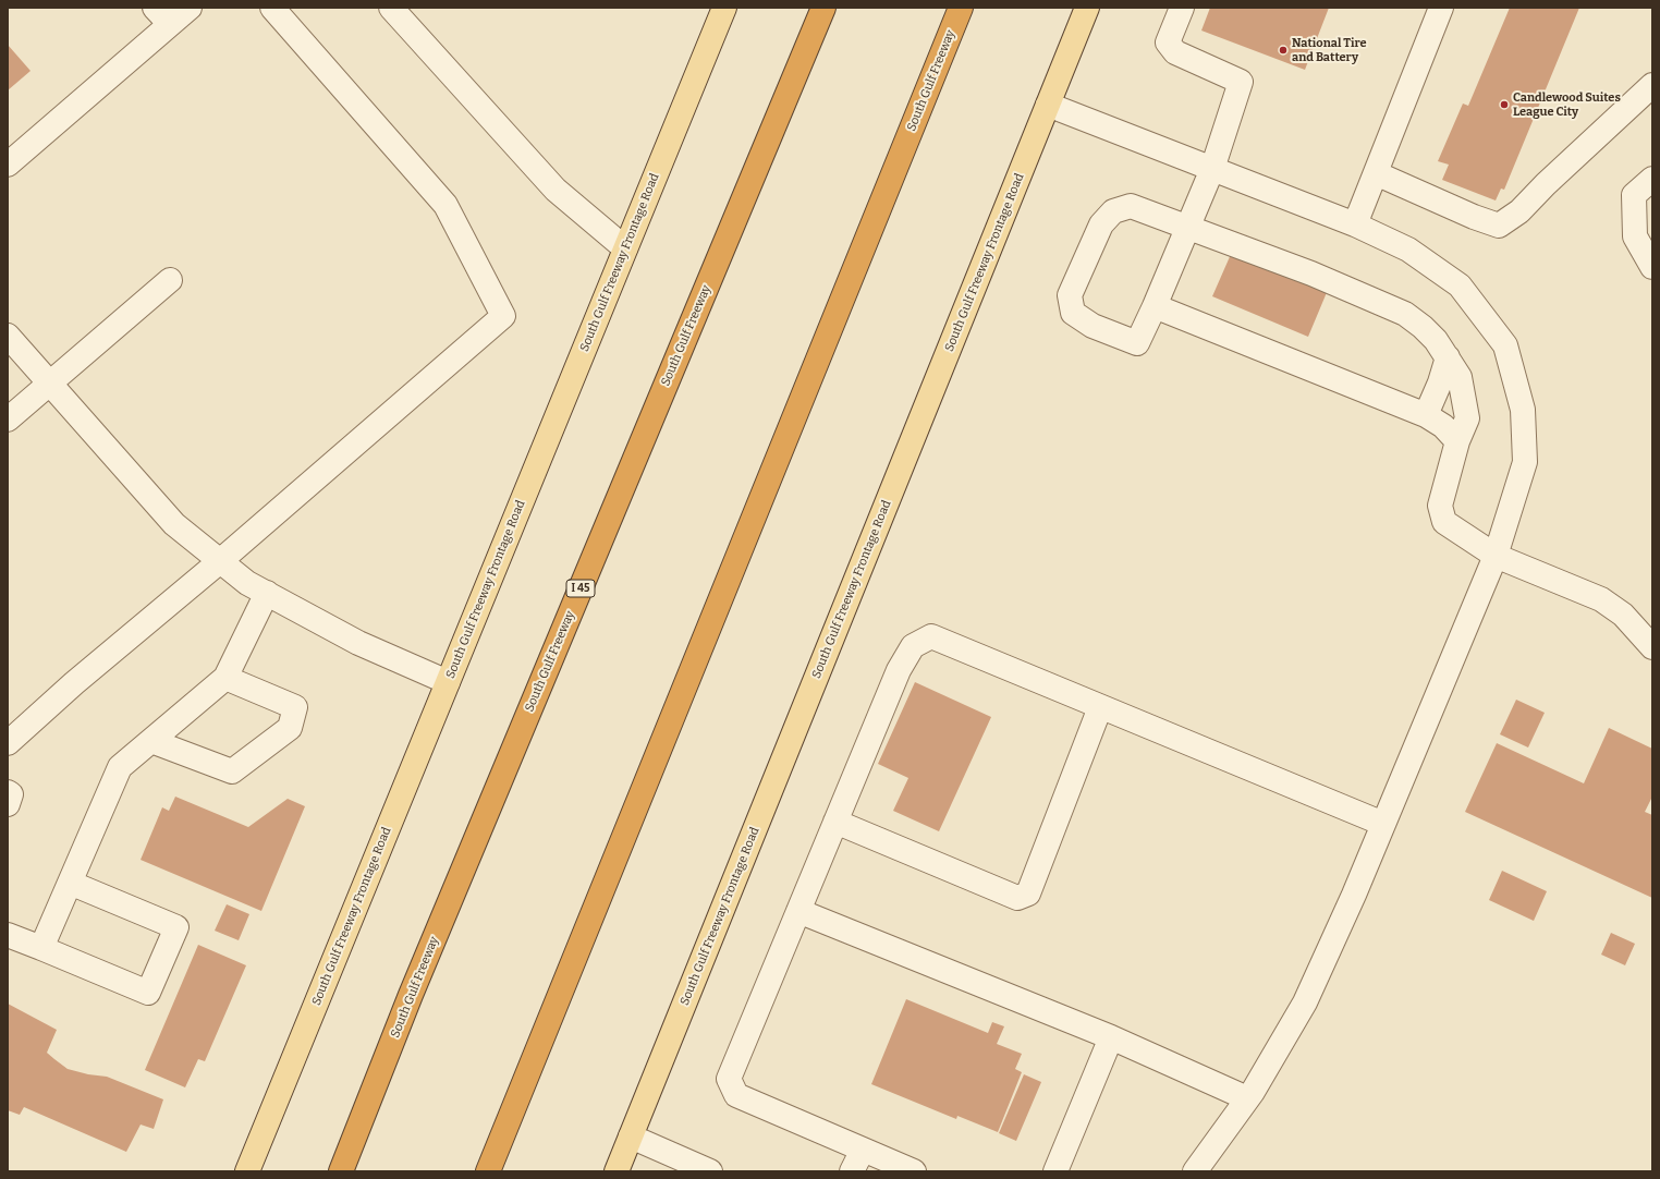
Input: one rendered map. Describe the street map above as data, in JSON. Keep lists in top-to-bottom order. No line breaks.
{"streets":{"highway":["South Gulf Freeway","I 45"],"main road":["South Gulf Freeway Frontage Road"]},"places":["National Tire and Battery","Candlewood Suites League City"]}
